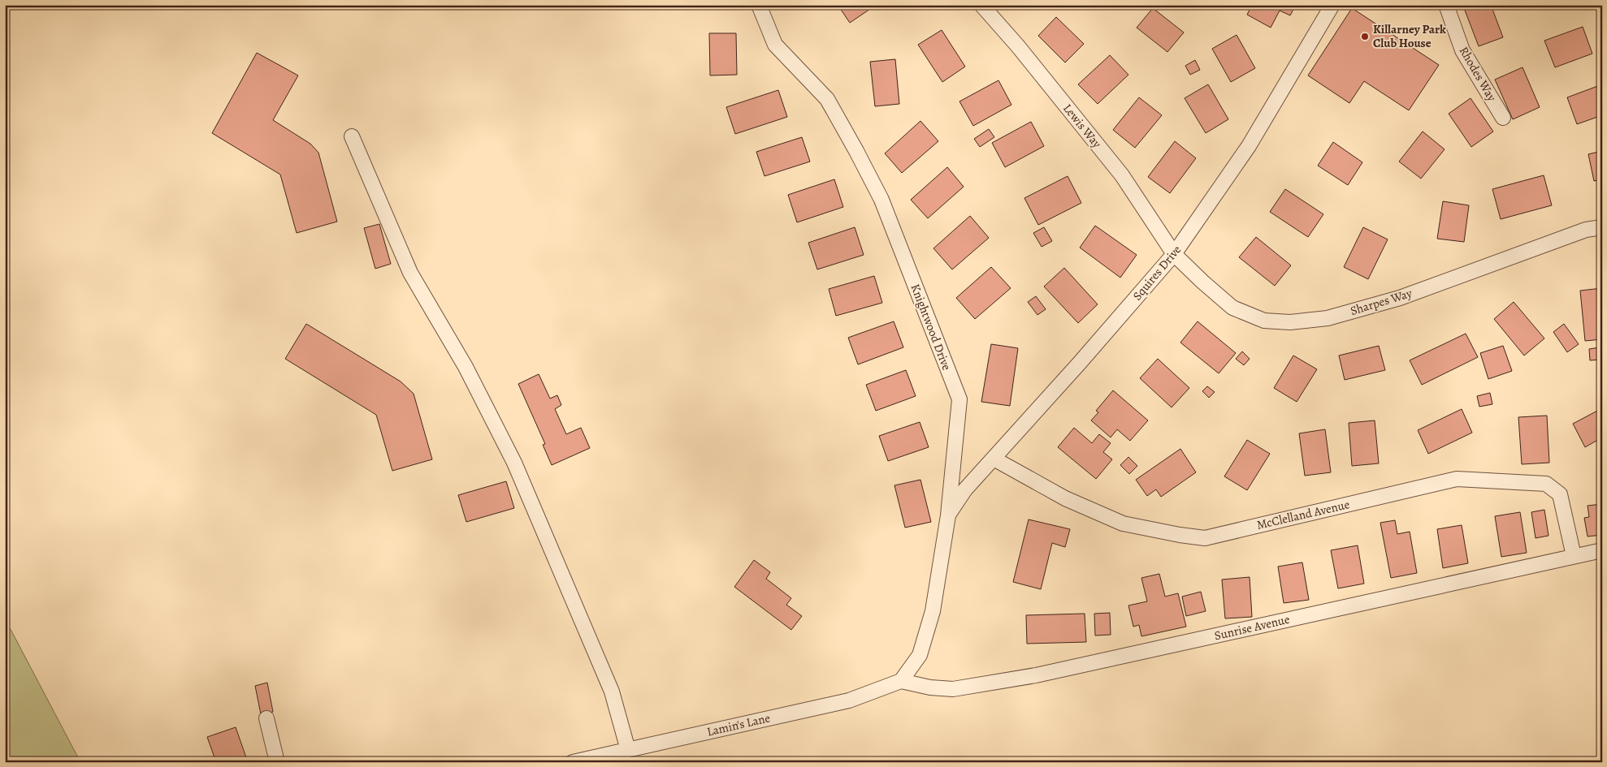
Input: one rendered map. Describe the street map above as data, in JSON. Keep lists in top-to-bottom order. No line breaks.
{"streets":{"lane":["Rhodes Way","Lewis Way","Squires Drive","Sharpes Way","Knightwood Drive","McClelland Avenue","Sunrise Avenue","Lamin's Lane"]},"crossings":[["Lewis Way","Squires Drive"],["Lewis Way","Sharpes Way"],["Squires Drive","Sharpes Way"],["Squires Drive","Knightwood Drive"],["Squires Drive","McClelland Avenue"],["Knightwood Drive","Sunrise Avenue"],["Knightwood Drive","Lamin's Lane"],["McClelland Avenue","Sunrise Avenue"],["Sunrise Avenue","Lamin's Lane"]],"places":["Killarney Park Club House"]}
